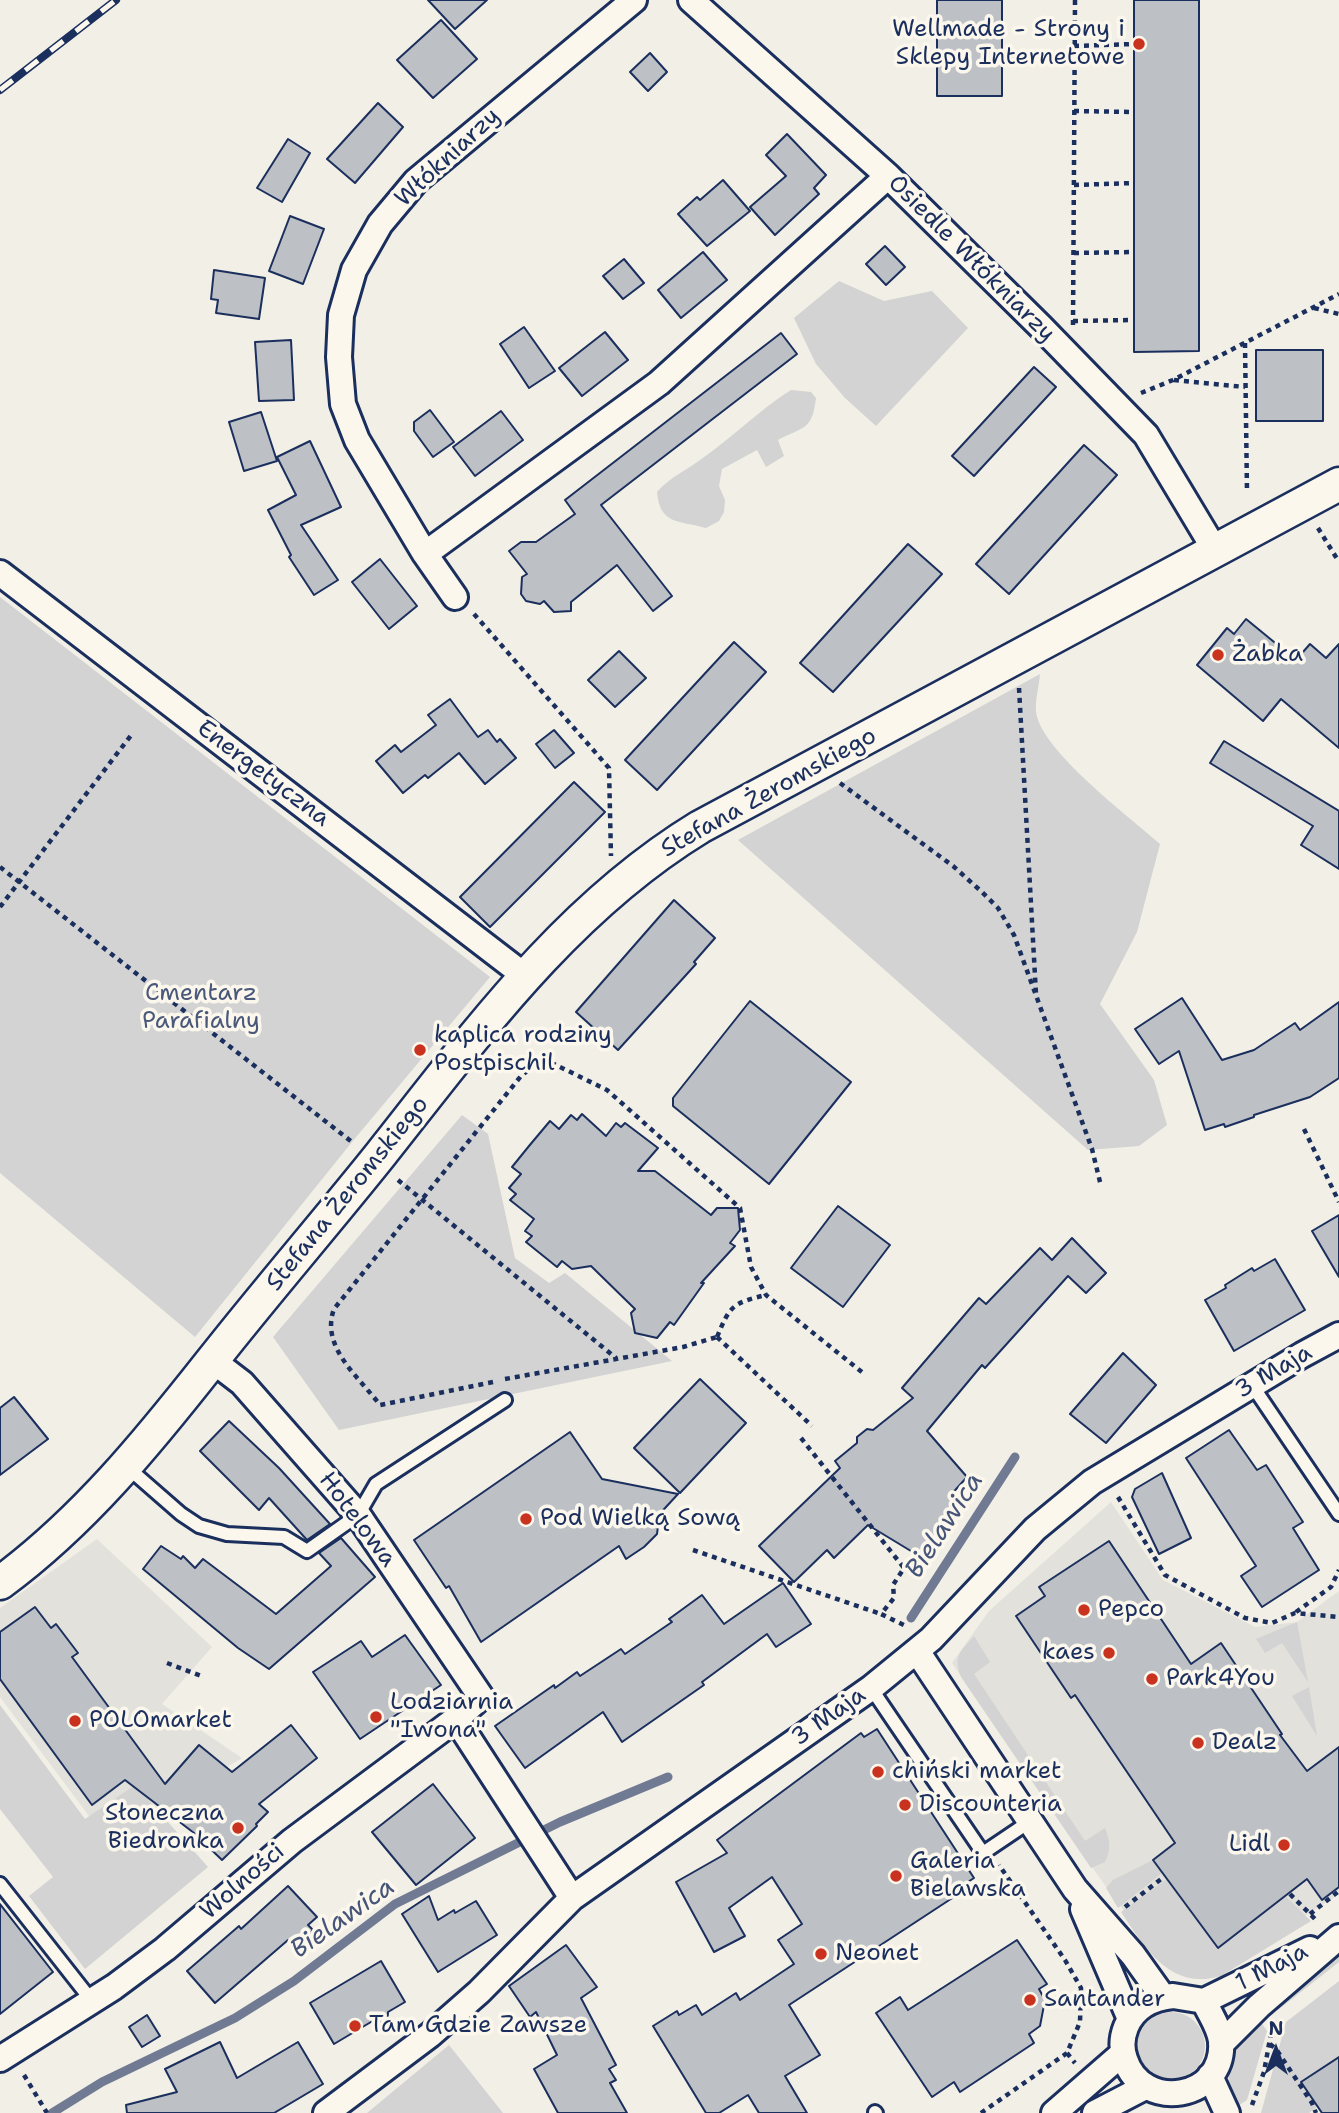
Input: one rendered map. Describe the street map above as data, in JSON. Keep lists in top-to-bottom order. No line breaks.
{"streets":{"street":["Włókniarzy","Osiedle Włókniarzy","Energetyczna","Stefana Żeromskiego","3 Maja","Hotelowa","Wolności","1 Maja"]},"crossings":[["Osiedle Włókniarzy","Stefana Żeromskiego"],["Energetyczna","Stefana Żeromskiego"],["Stefana Żeromskiego","Hotelowa"],["Hotelowa","Wolności"]],"water":["Bielawica"],"parks":["Cmentarz Parafialny"],"places":["Wellmade - Strony i Sklepy Internetowe","Żabka","kaplica rodziny Postpischil","Pod Wielką Sową","Pepco","kaes","Park4You","Lodziarnia \"Iwona\"","POLOmarket","Dealz","chiński market","Discounteria","Słoneczna Biedronka","Lidl","Galeria Bielawska","Neonet","Santander","Tam Gdzie Zawsze"],"north":"top"}
